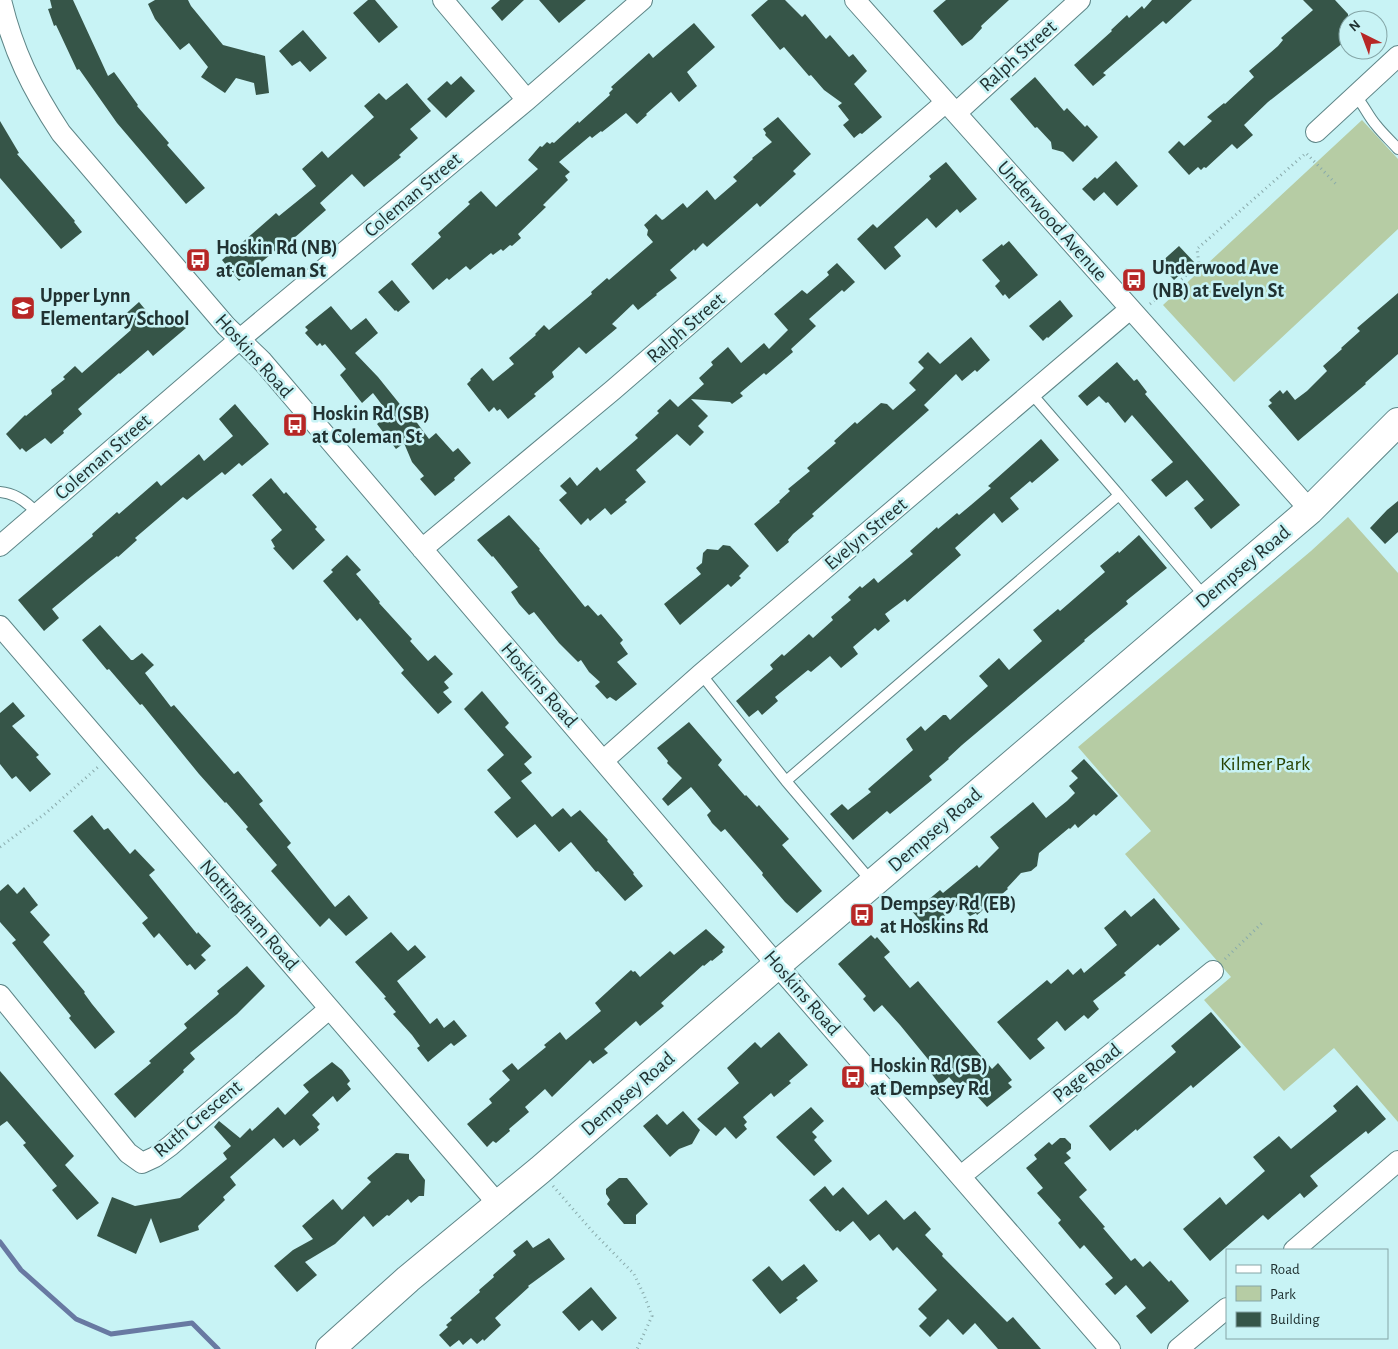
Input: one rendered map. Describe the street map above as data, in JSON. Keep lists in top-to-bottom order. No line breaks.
{"streets":{"street":["Ralph Street","Coleman Street","Underwood Avenue","Hoskins Road","Evelyn Street","Dempsey Road","Nottingham Road","Page Road","Ruth Crescent"]},"crossings":[["Ralph Street","Underwood Avenue"],["Ralph Street","Hoskins Road"],["Coleman Street","Hoskins Road"],["Underwood Avenue","Evelyn Street"],["Underwood Avenue","Dempsey Road"],["Hoskins Road","Evelyn Street"],["Hoskins Road","Dempsey Road"],["Hoskins Road","Page Road"],["Dempsey Road","Nottingham Road"],["Nottingham Road","Ruth Crescent"]],"parks":["Kilmer Park"],"places":{"bus stop":["Hoskin Rd (NB) at Coleman St","Underwood Ave (NB) at Evelyn St","Hoskin Rd (SB) at Coleman St","Dempsey Rd (EB) at Hoskins Rd","Hoskin Rd (SB) at Dempsey Rd"],"school or university":["Upper Lynn Elementary School"]},"legend":["Road","Park","Building"],"north":"top left"}
